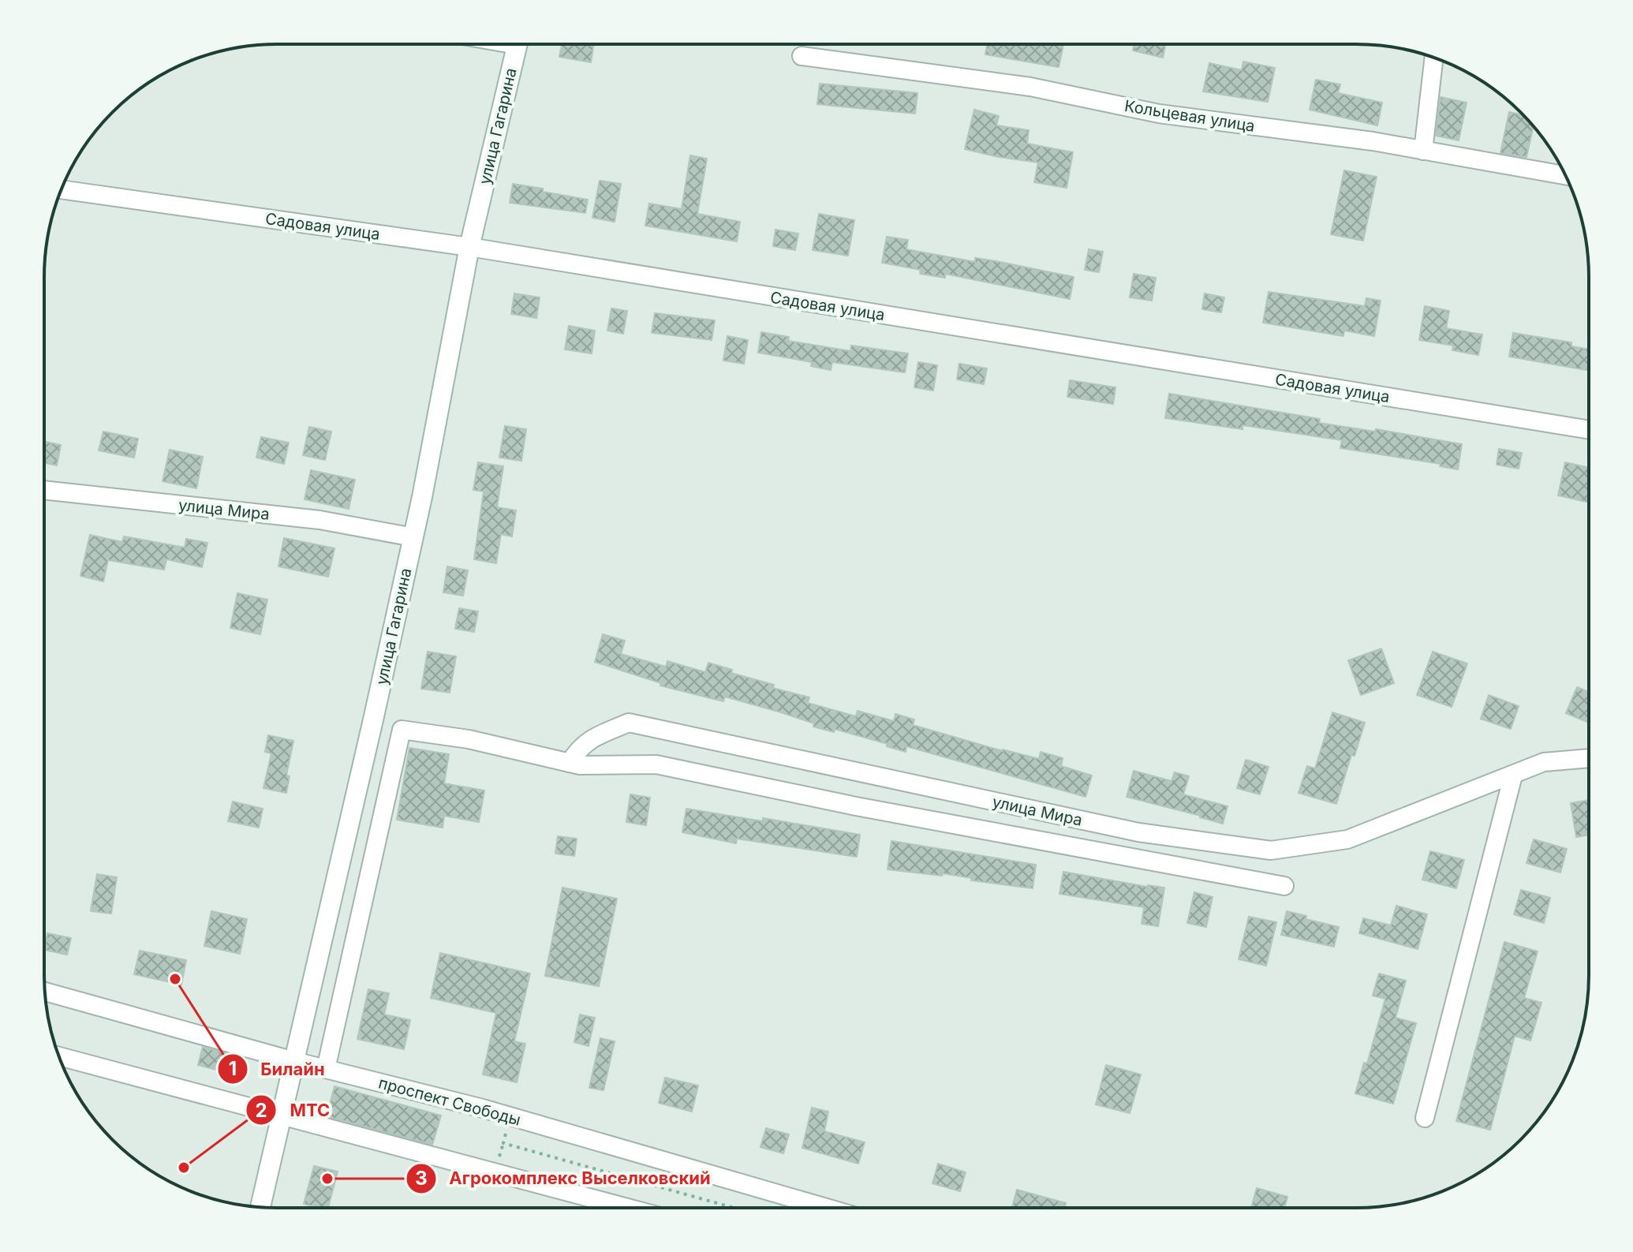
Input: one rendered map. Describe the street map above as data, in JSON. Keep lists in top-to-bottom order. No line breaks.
{"streets":{"main road":["улица Гагарина"],"street":["Кольцевая улица","Садовая улица","улица Мира","проспект Свободы"]},"crossings":[["улица Гагарина","Садовая улица"],["улица Гагарина","улица Мира"],["улица Гагарина","проспект Свободы"],["улица Мира","проспект Свободы"]],"places":["Билайн","МТС","Агрокомплекс Выселковский"]}
